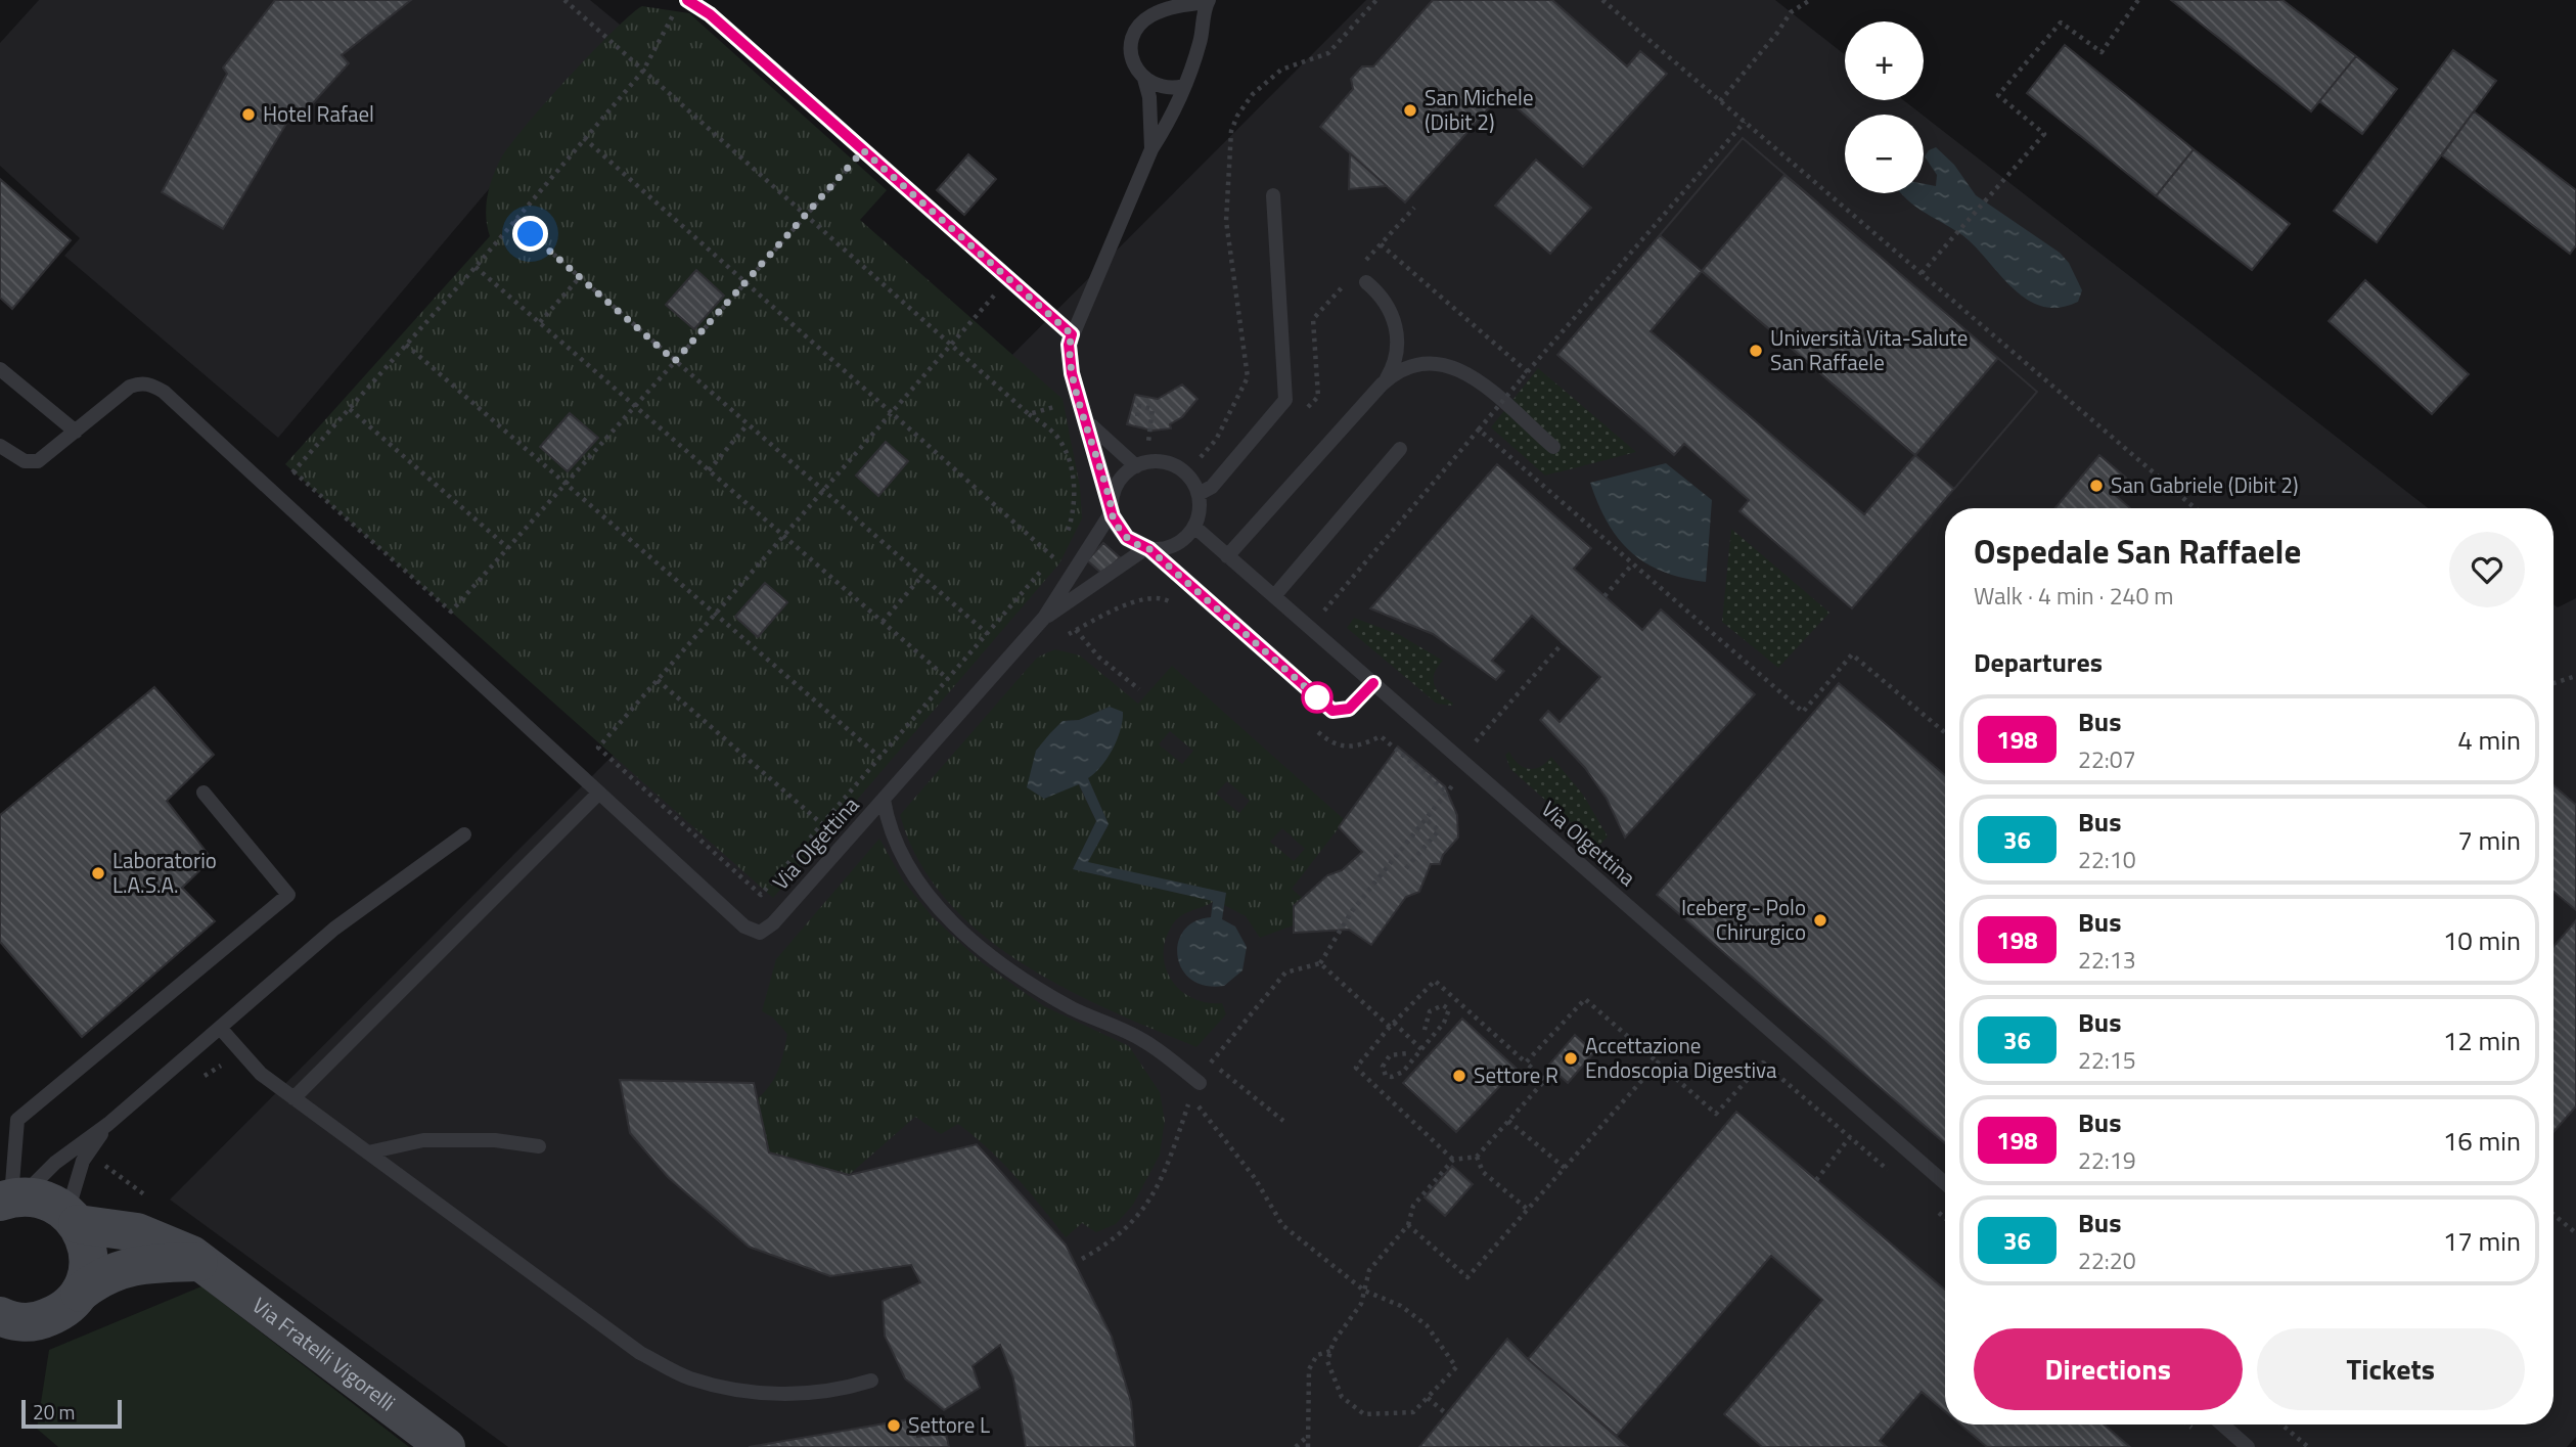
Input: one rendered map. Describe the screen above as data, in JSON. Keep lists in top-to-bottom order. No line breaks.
{"streets":{"street":["Via Fratelli Vigorelli"],"lane":["Via Olgettina"]},"places":["San Michele (Dibit 2)","Hotel Rafael","Università Vita-Salute San Raffaele","San Gabriele (Dibit 2)","Laboratorio L.A.S.A.","Iceberg - Polo Chirurgico","Accettazione Endoscopia Digestiva","Settore R","Settore L"],"lines":["bus line 198"],"scale_bar":"20 m","page":{"map_buttons":["+","−"],"heading":[["Ospedale San Raffaele","Walk · 4 min · 240 m"],"Departures"],"list":[{"mark":"198","name":"Bus","note":"22:07","value":"4 min"},{"mark":"36","name":"Bus","note":"22:10","value":"7 min"},{"mark":"198","name":"Bus","note":"22:13","value":"10 min"},{"mark":"36","name":"Bus","note":"22:15","value":"12 min"},{"mark":"198","name":"Bus","note":"22:19","value":"16 min"},{"mark":"36","name":"Bus","note":"22:20","value":"17 min"}],"buttons":["Directions","Tickets"],"scale":"20 m"}}
